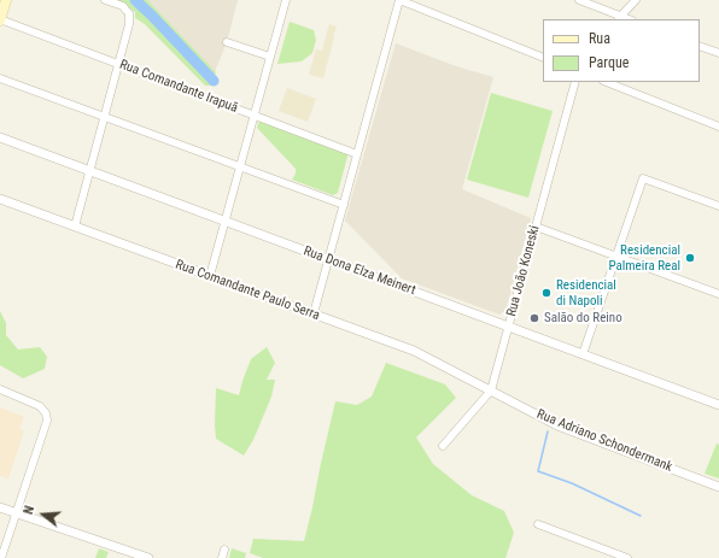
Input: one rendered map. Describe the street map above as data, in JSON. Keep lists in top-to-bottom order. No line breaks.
{"streets":{"street":["Rua Comandante Irapuã","Rua Dona Elza Meinert","Rua João Koneski","Rua Comandante Paulo Serra","Rua Adriano Schondermank"]},"crossings":[["Rua Dona Elza Meinert","Rua João Koneski"],["Rua João Koneski","Rua Comandante Paulo Serra"],["Rua João Koneski","Rua Adriano Schondermank"],["Rua Comandante Paulo Serra","Rua Adriano Schondermank"]],"places":["Residencial Palmeira Real","Residencial di Napoli","Salão do Reino"],"legend":["Rua","Parque"],"north":"left"}
